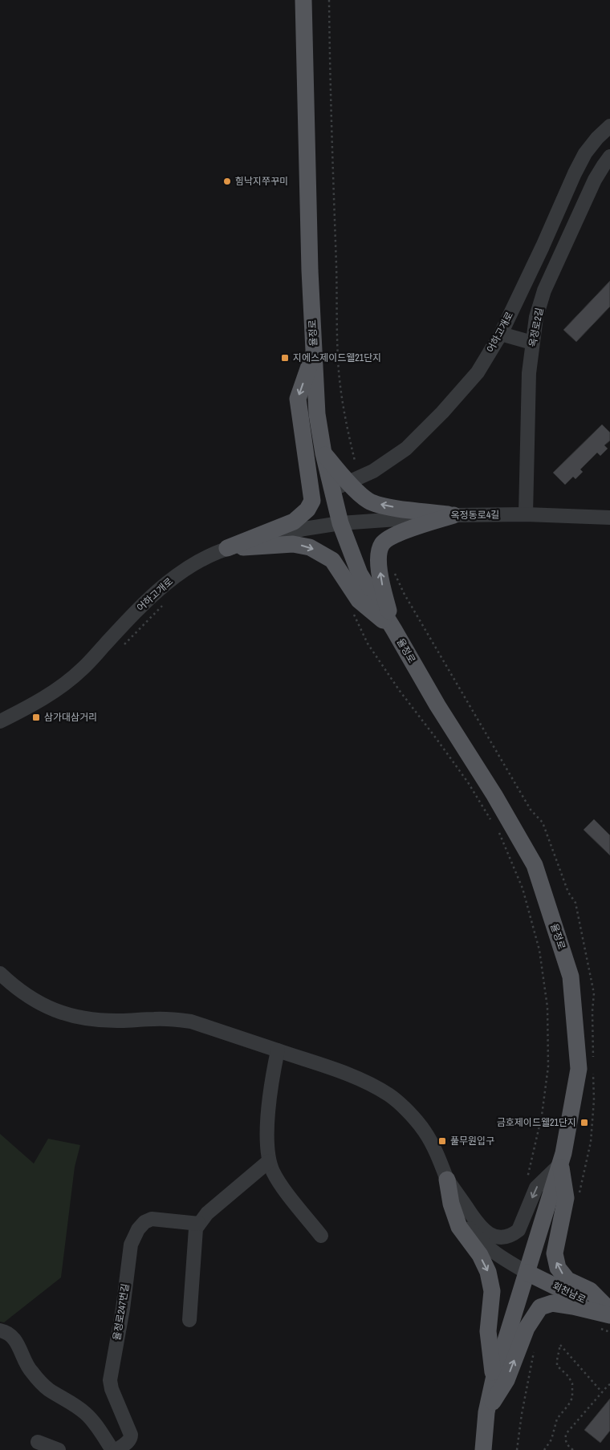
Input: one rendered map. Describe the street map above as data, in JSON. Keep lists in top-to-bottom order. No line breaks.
{"streets":{"main road":["율정로","회천남로"],"street":["옥정로2길","어하고개로","옥정동로4길","율정로247번길"]},"crossings":[["옥정로2길","옥정동로4길"],["어하고개로","율정로"],["어하고개로","옥정동로4길"],["율정로","옥정동로4길"],["율정로","회천남로"]],"places":{"other":["힘낙지쭈꾸미"],"transit":["지에스제이드웰21단지","삼가대삼거리","금호제이드웰21단지","풀무원입구"]}}
